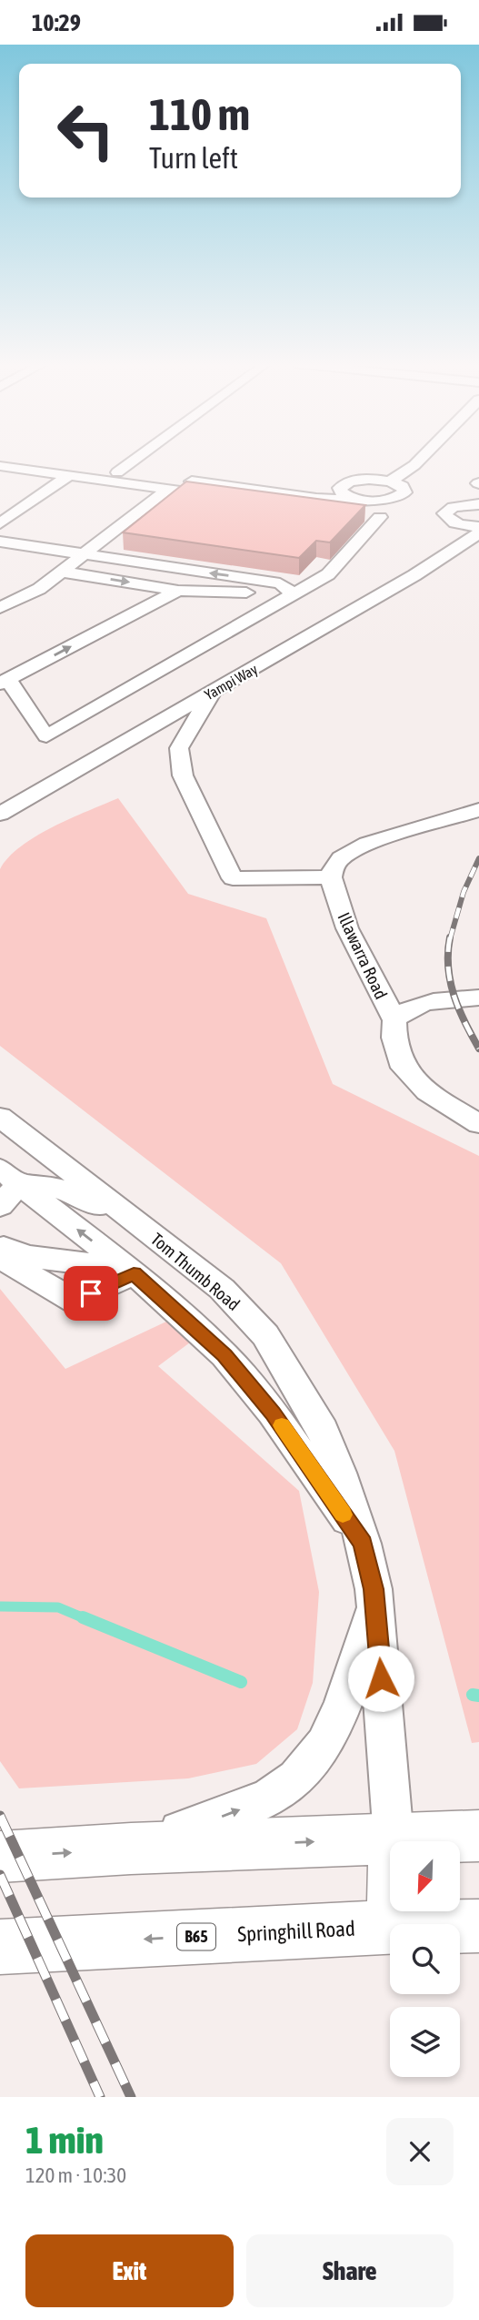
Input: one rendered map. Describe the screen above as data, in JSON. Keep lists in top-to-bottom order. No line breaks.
{"streets":{"main road":["Springhill Road","B65"],"street":["Yampi Way","Illawarra Road","Tom Thumb Road"]},"north":"bottom left","page":{"status":"10:29","turn":["110 m","Turn left"],"heading":["1 min","120 m · 10:30"],"buttons":["Exit","Share"]}}
